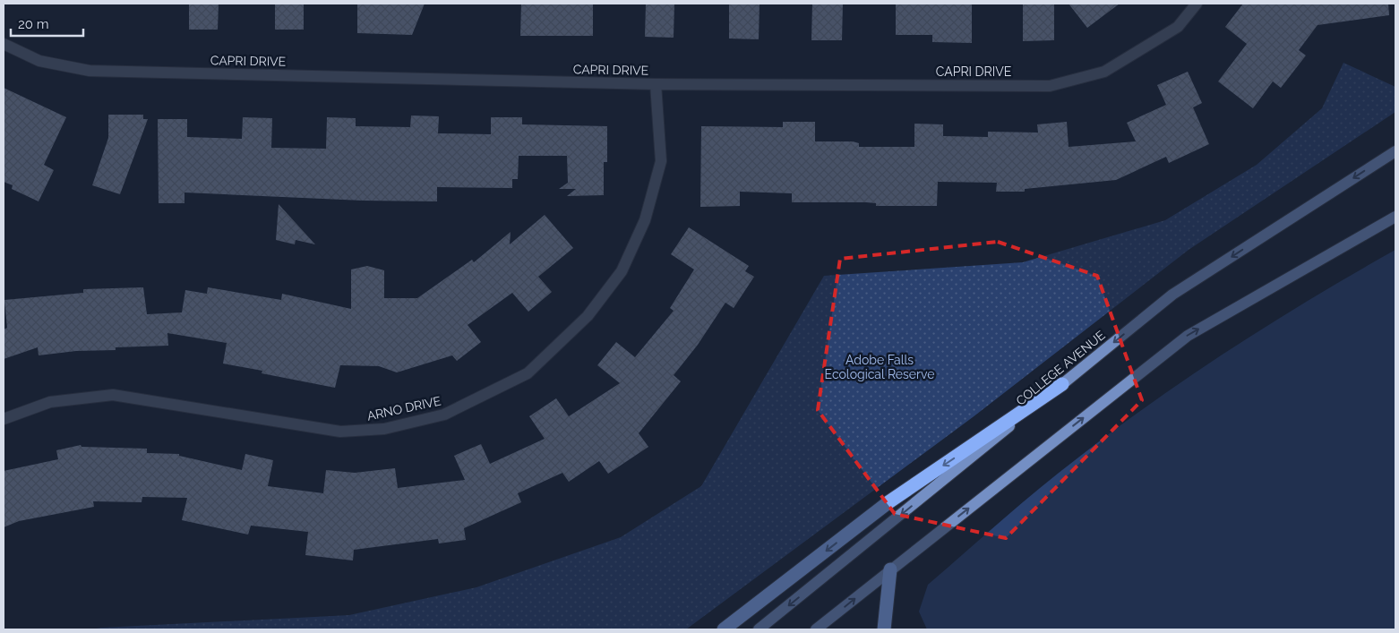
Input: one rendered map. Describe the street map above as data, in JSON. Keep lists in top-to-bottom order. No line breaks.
{"streets":{"main road":["COLLEGE AVENUE"],"street":["CAPRI DRIVE","ARNO DRIVE"]},"crossings":[["CAPRI DRIVE","ARNO DRIVE"]],"parks":["Adobe Falls Ecological Reserve"],"scale_bar":"20 m"}
